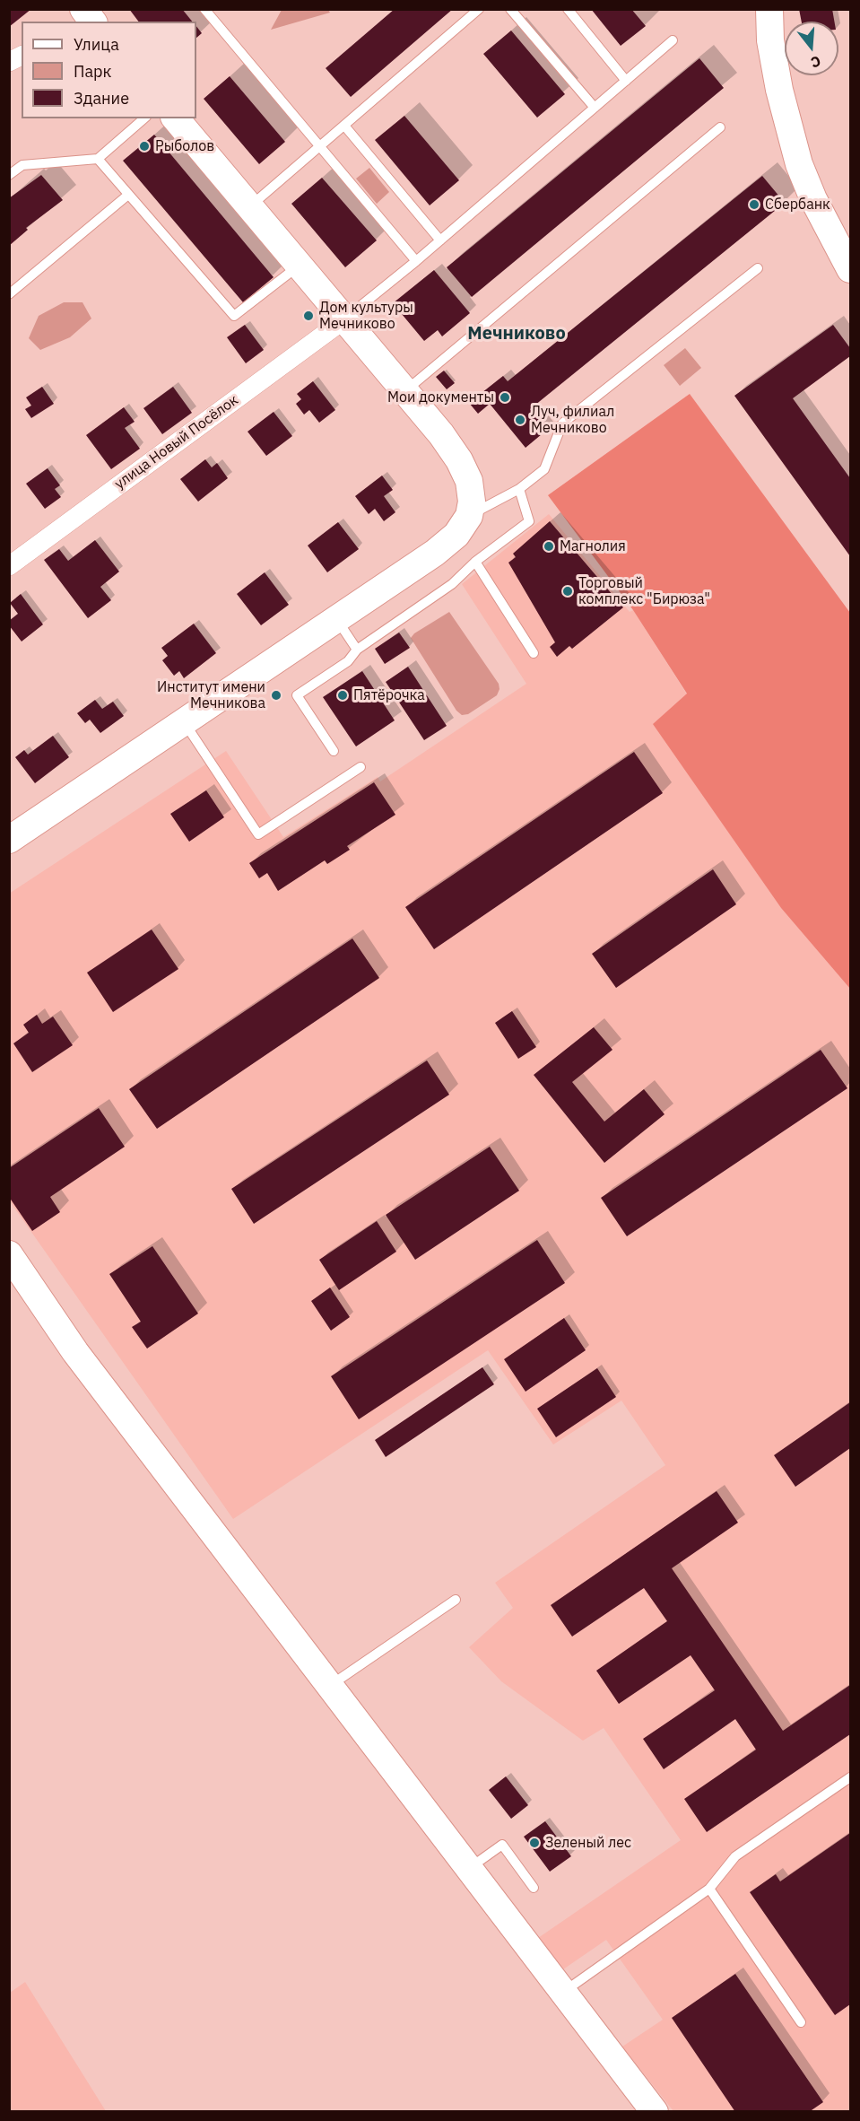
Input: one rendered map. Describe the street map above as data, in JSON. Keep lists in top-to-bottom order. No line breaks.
{"streets":{"street":["улица Новый Посёлок"]},"districts":["Мечниково"],"places":["Рыболов","Сбербанк","Дом культуры Мечниково","Мои документы","Луч, филиал Мечниково","Магнолия","Торговый комплекс \"Бирюза\"","Институт имени Мечникова","Пятёрочка","Зеленый лес"],"legend":["Улица","Парк","Здание"],"north":"bottom"}
